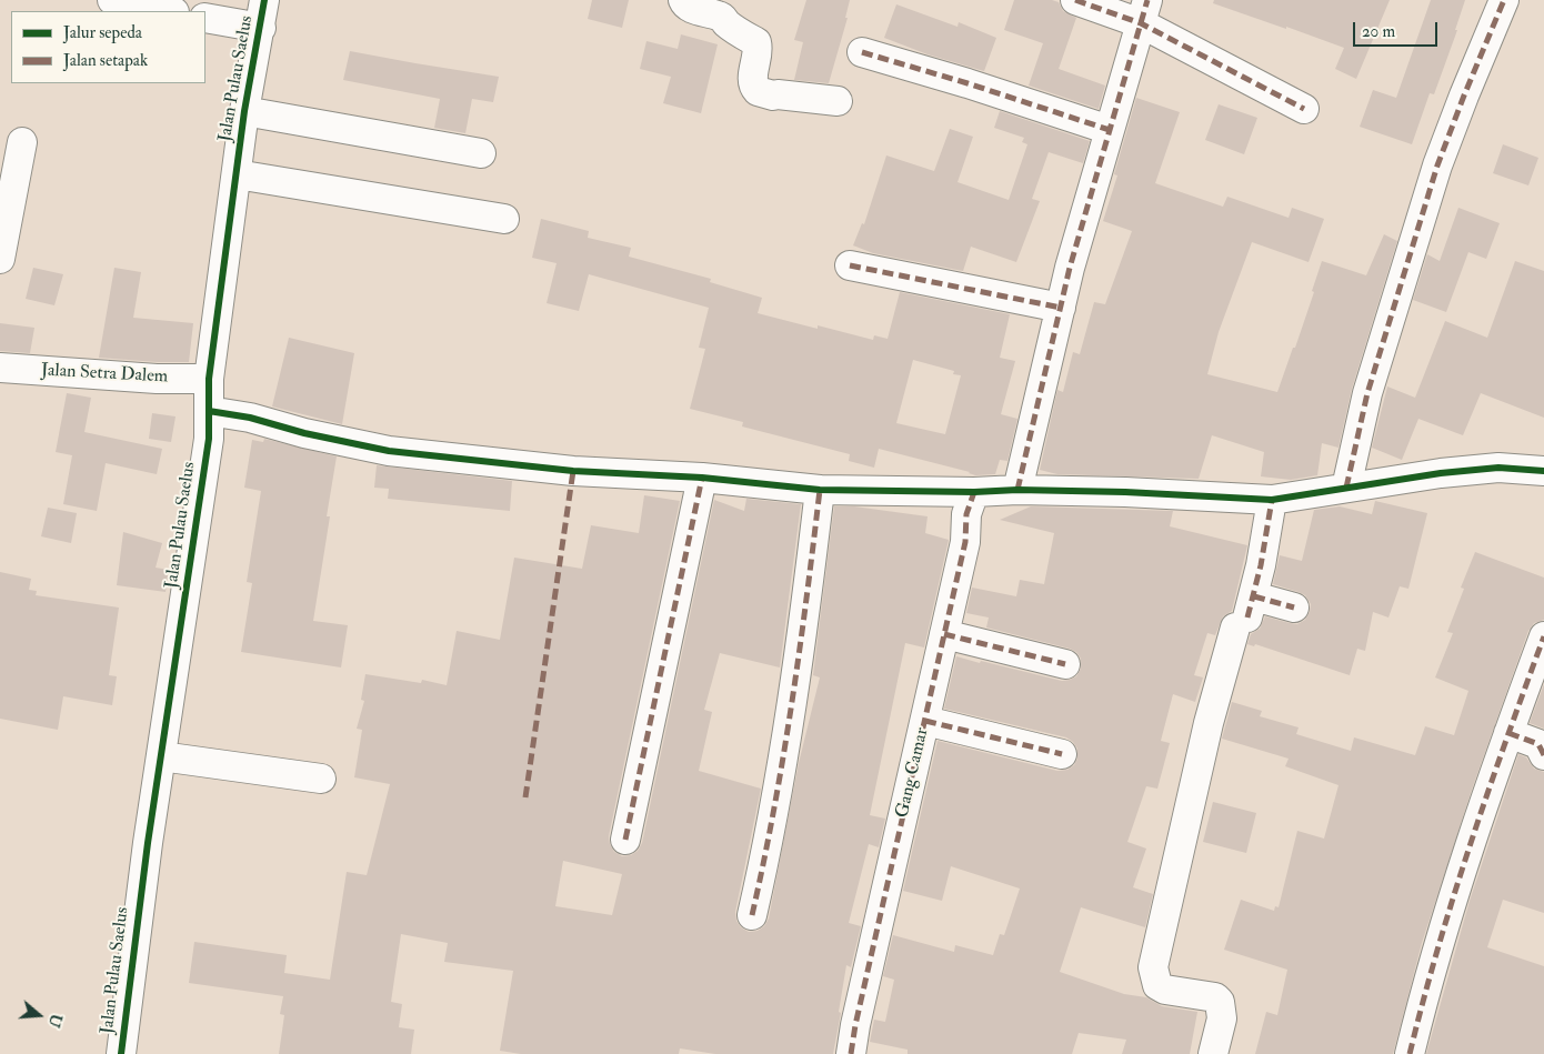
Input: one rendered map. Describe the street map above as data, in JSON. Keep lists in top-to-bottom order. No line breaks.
{"streets":{"street":["Jalan Pulau Saelus","Jalan Setra Dalem","Gang Camar"]},"crossings":[["Jalan Pulau Saelus","Jalan Setra Dalem"]],"legend":["Jalur sepeda","Jalan setapak"],"scale_bar":"20 m","north":"right"}
